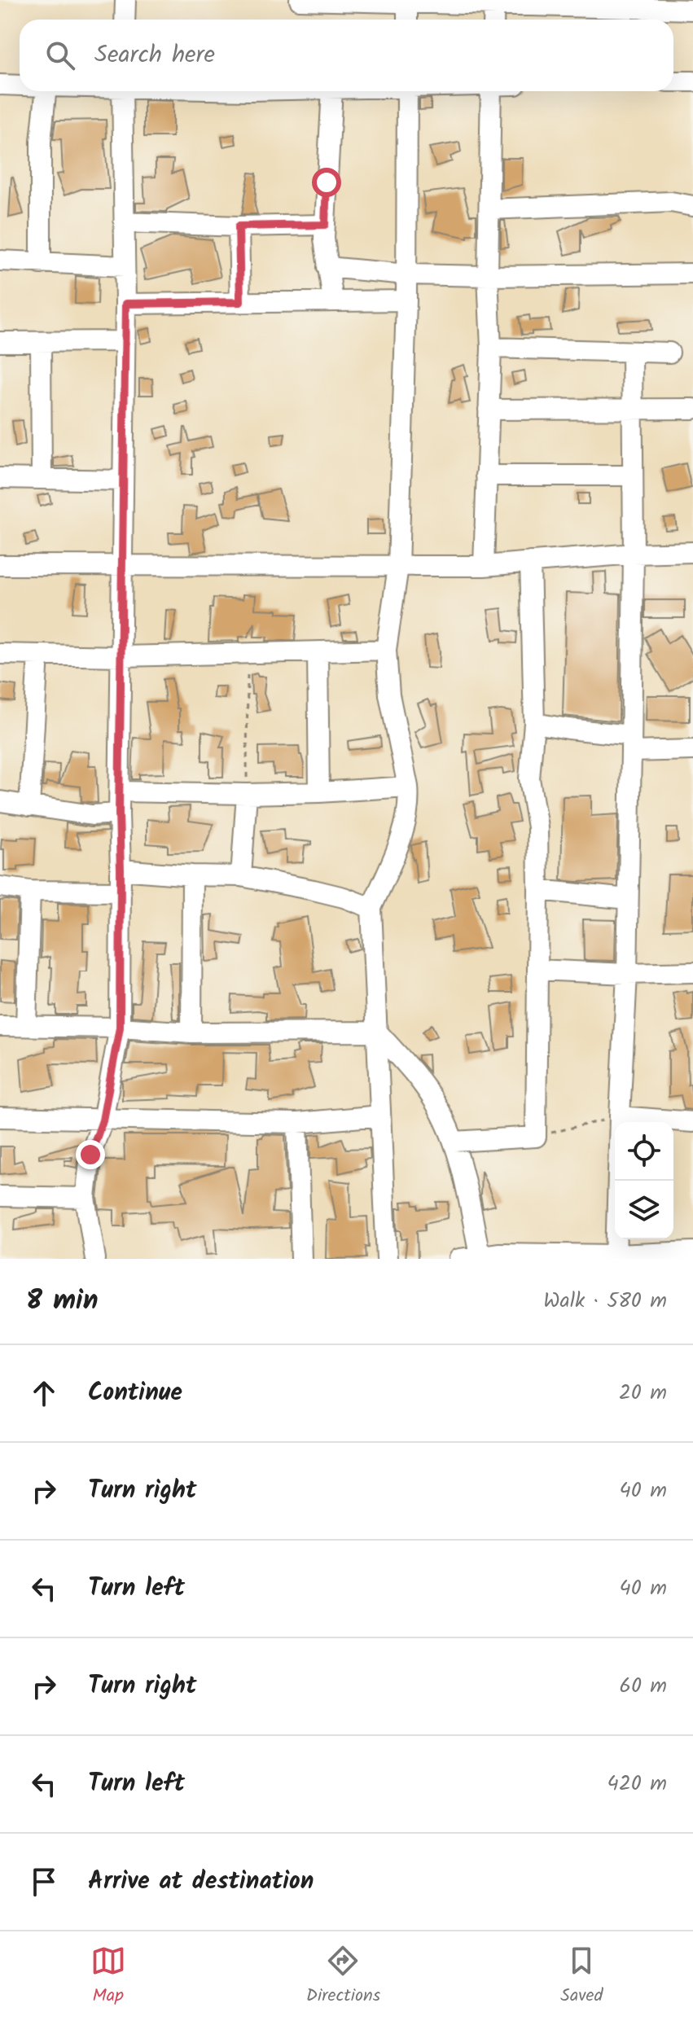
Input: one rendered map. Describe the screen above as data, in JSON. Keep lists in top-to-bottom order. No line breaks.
{"page":{"search":"Search here","heading":["8 min","Walk · 580 m"],"list":[["Continue","20 m"],["Turn right","40 m"],["Turn left","40 m"],["Turn right","60 m"],["Turn left","420 m"],"Arrive at destination"],"nav":["Map","Directions","Saved"]}}
